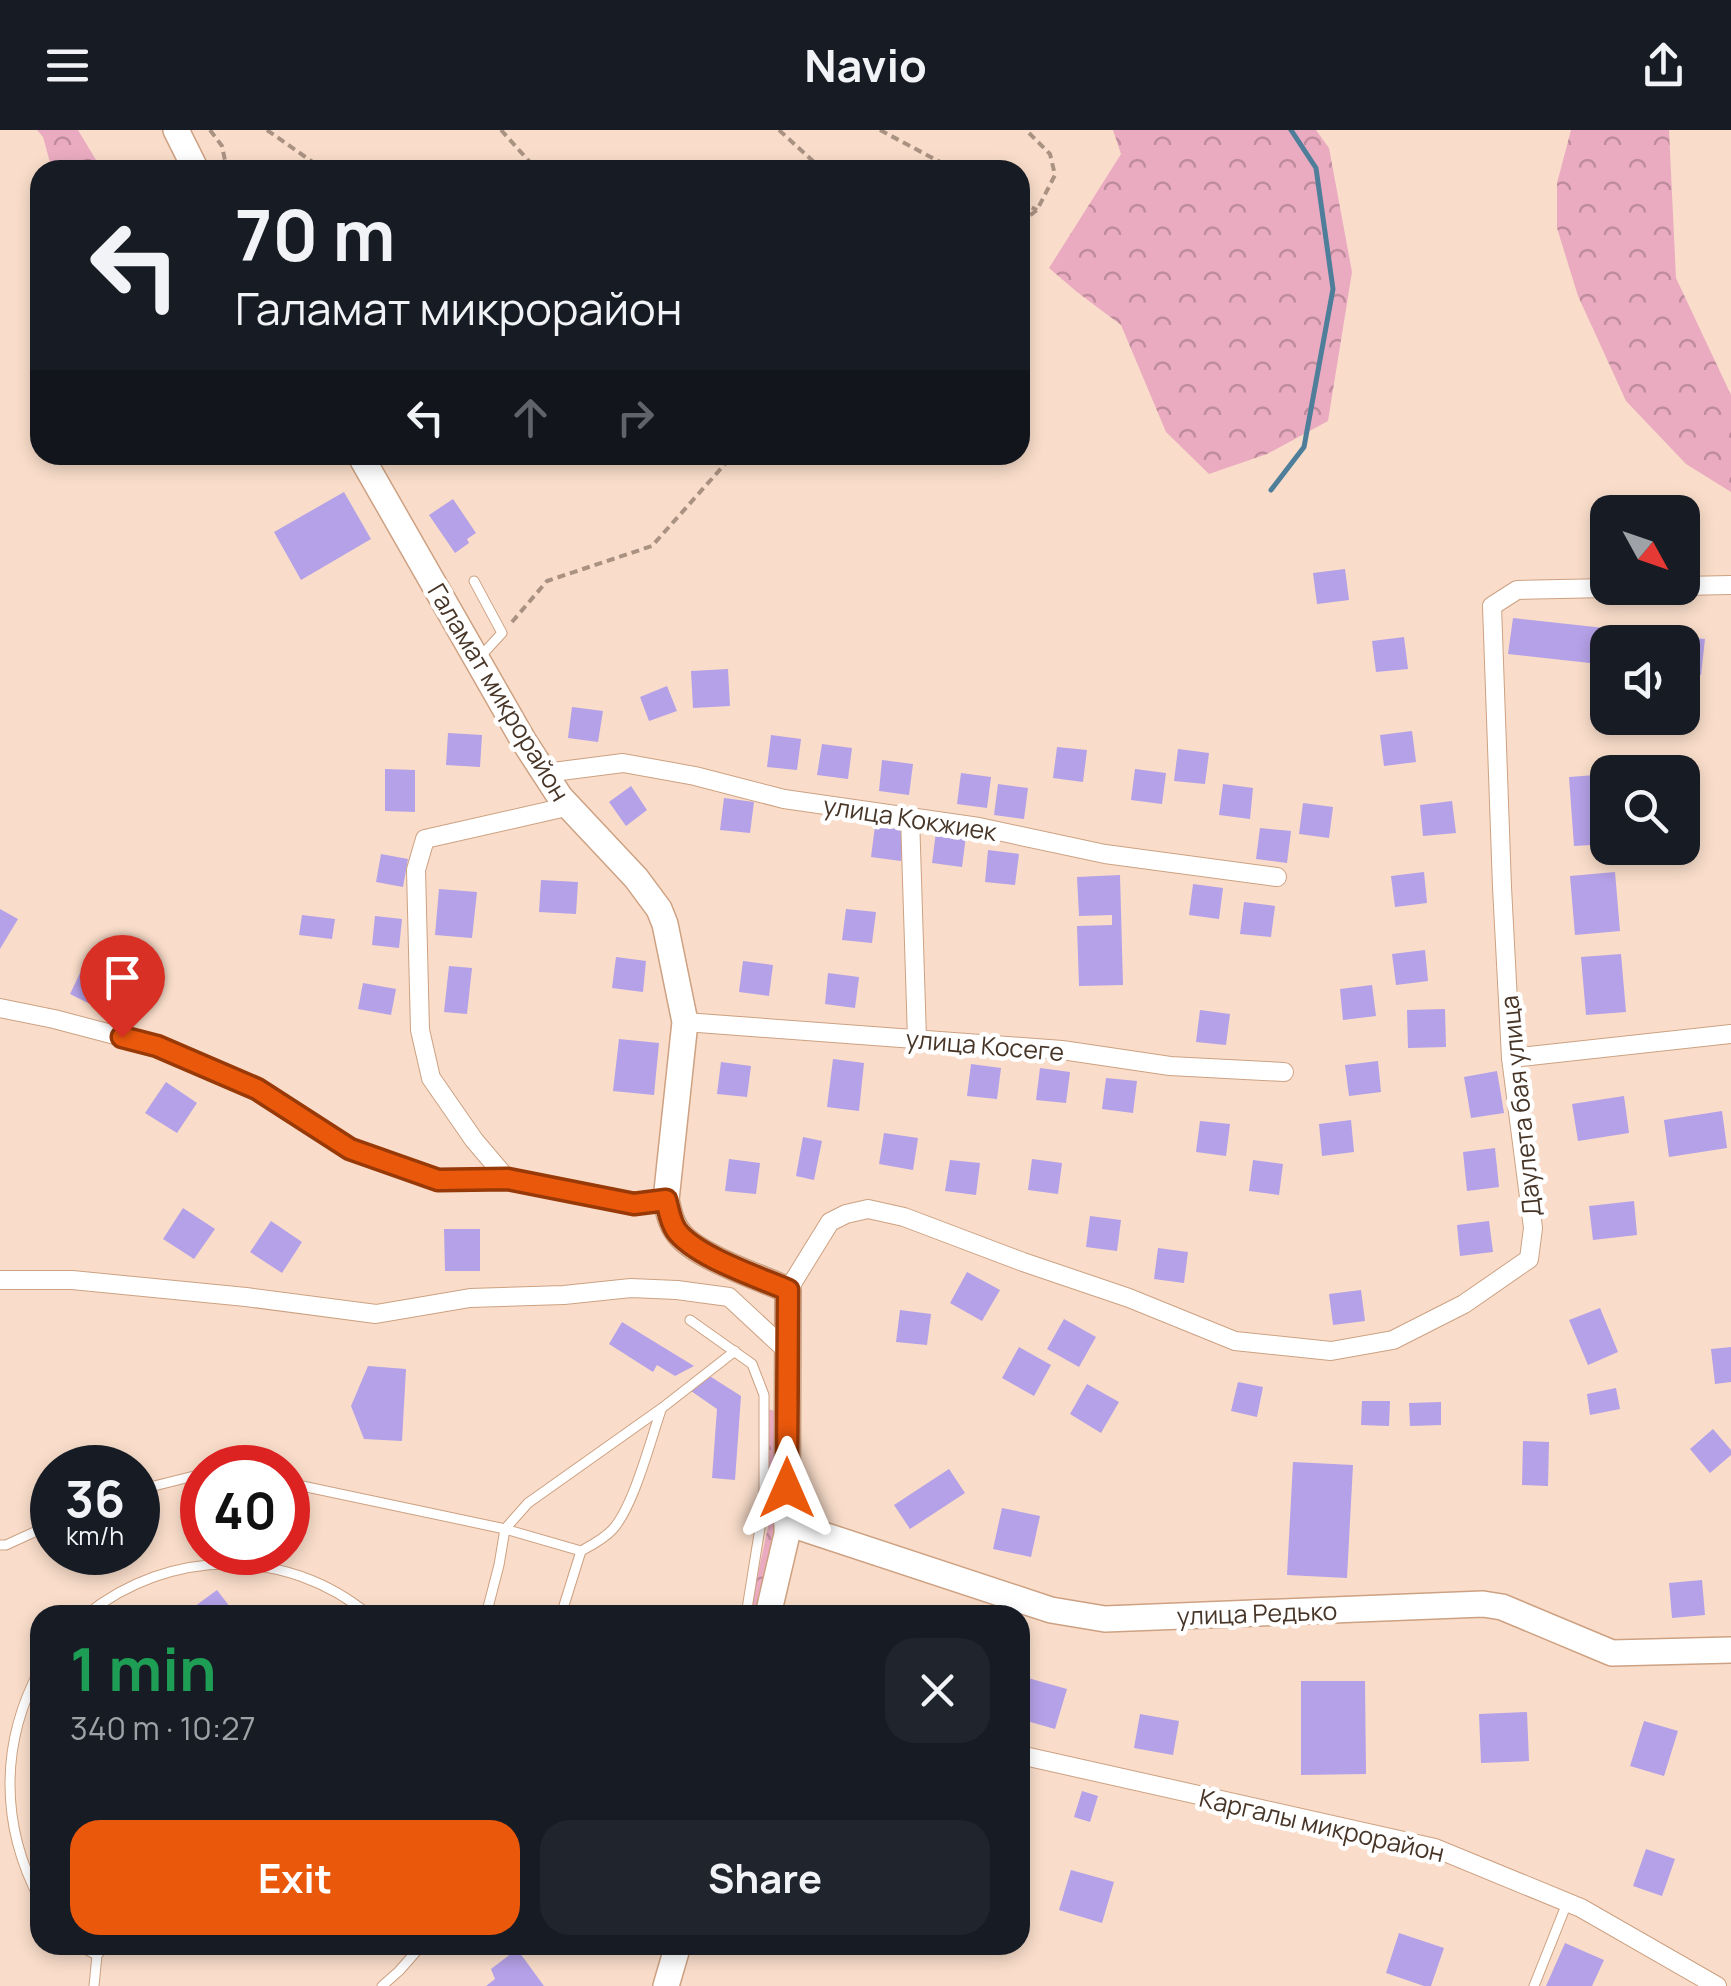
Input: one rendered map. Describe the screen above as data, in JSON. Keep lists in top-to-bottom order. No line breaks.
{"streets":{"street":["Галамат микрорайон","улица Кокжиек","улица Косеге","Даулета бая улица","улица Редько","Каргалы микрорайон"]},"crossings":[["Галамат микрорайон","улица Кокжиек"],["Галамат микрорайон","улица Косеге"]],"north":"bottom right","page":{"header":"Navio","turn":["70 m","Галамат микрорайон"],"speed":"36 km/h","limit":"40","heading":["1 min","340 m · 10:27"],"buttons":["Exit","Share"]}}
